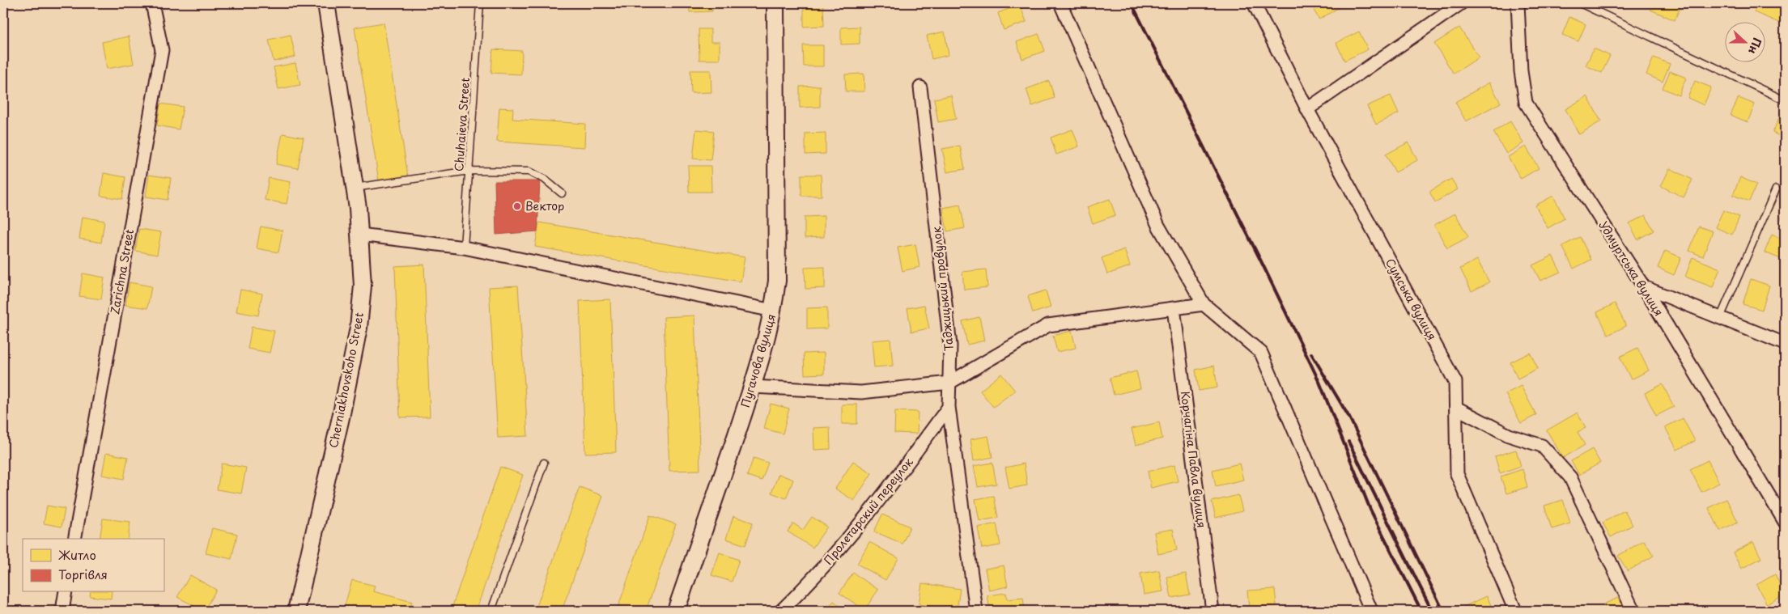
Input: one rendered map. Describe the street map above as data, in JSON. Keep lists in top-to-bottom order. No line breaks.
{"streets":{"street":["Удмуртська вулиця","Zarichna Street","Таджицький провулок","Сумська вулиця","Пугачова вулиця","Cherniakhovskoho Street","Корчагіна Павла вулиця","Пролетарский переулок"],"lane":["Chuhaieva Street"]},"crossings":[["Таджицький провулок","Пролетарский переулок"]],"places":["Вектор"],"legend":["Житло","Торгівля"],"north":"right"}
